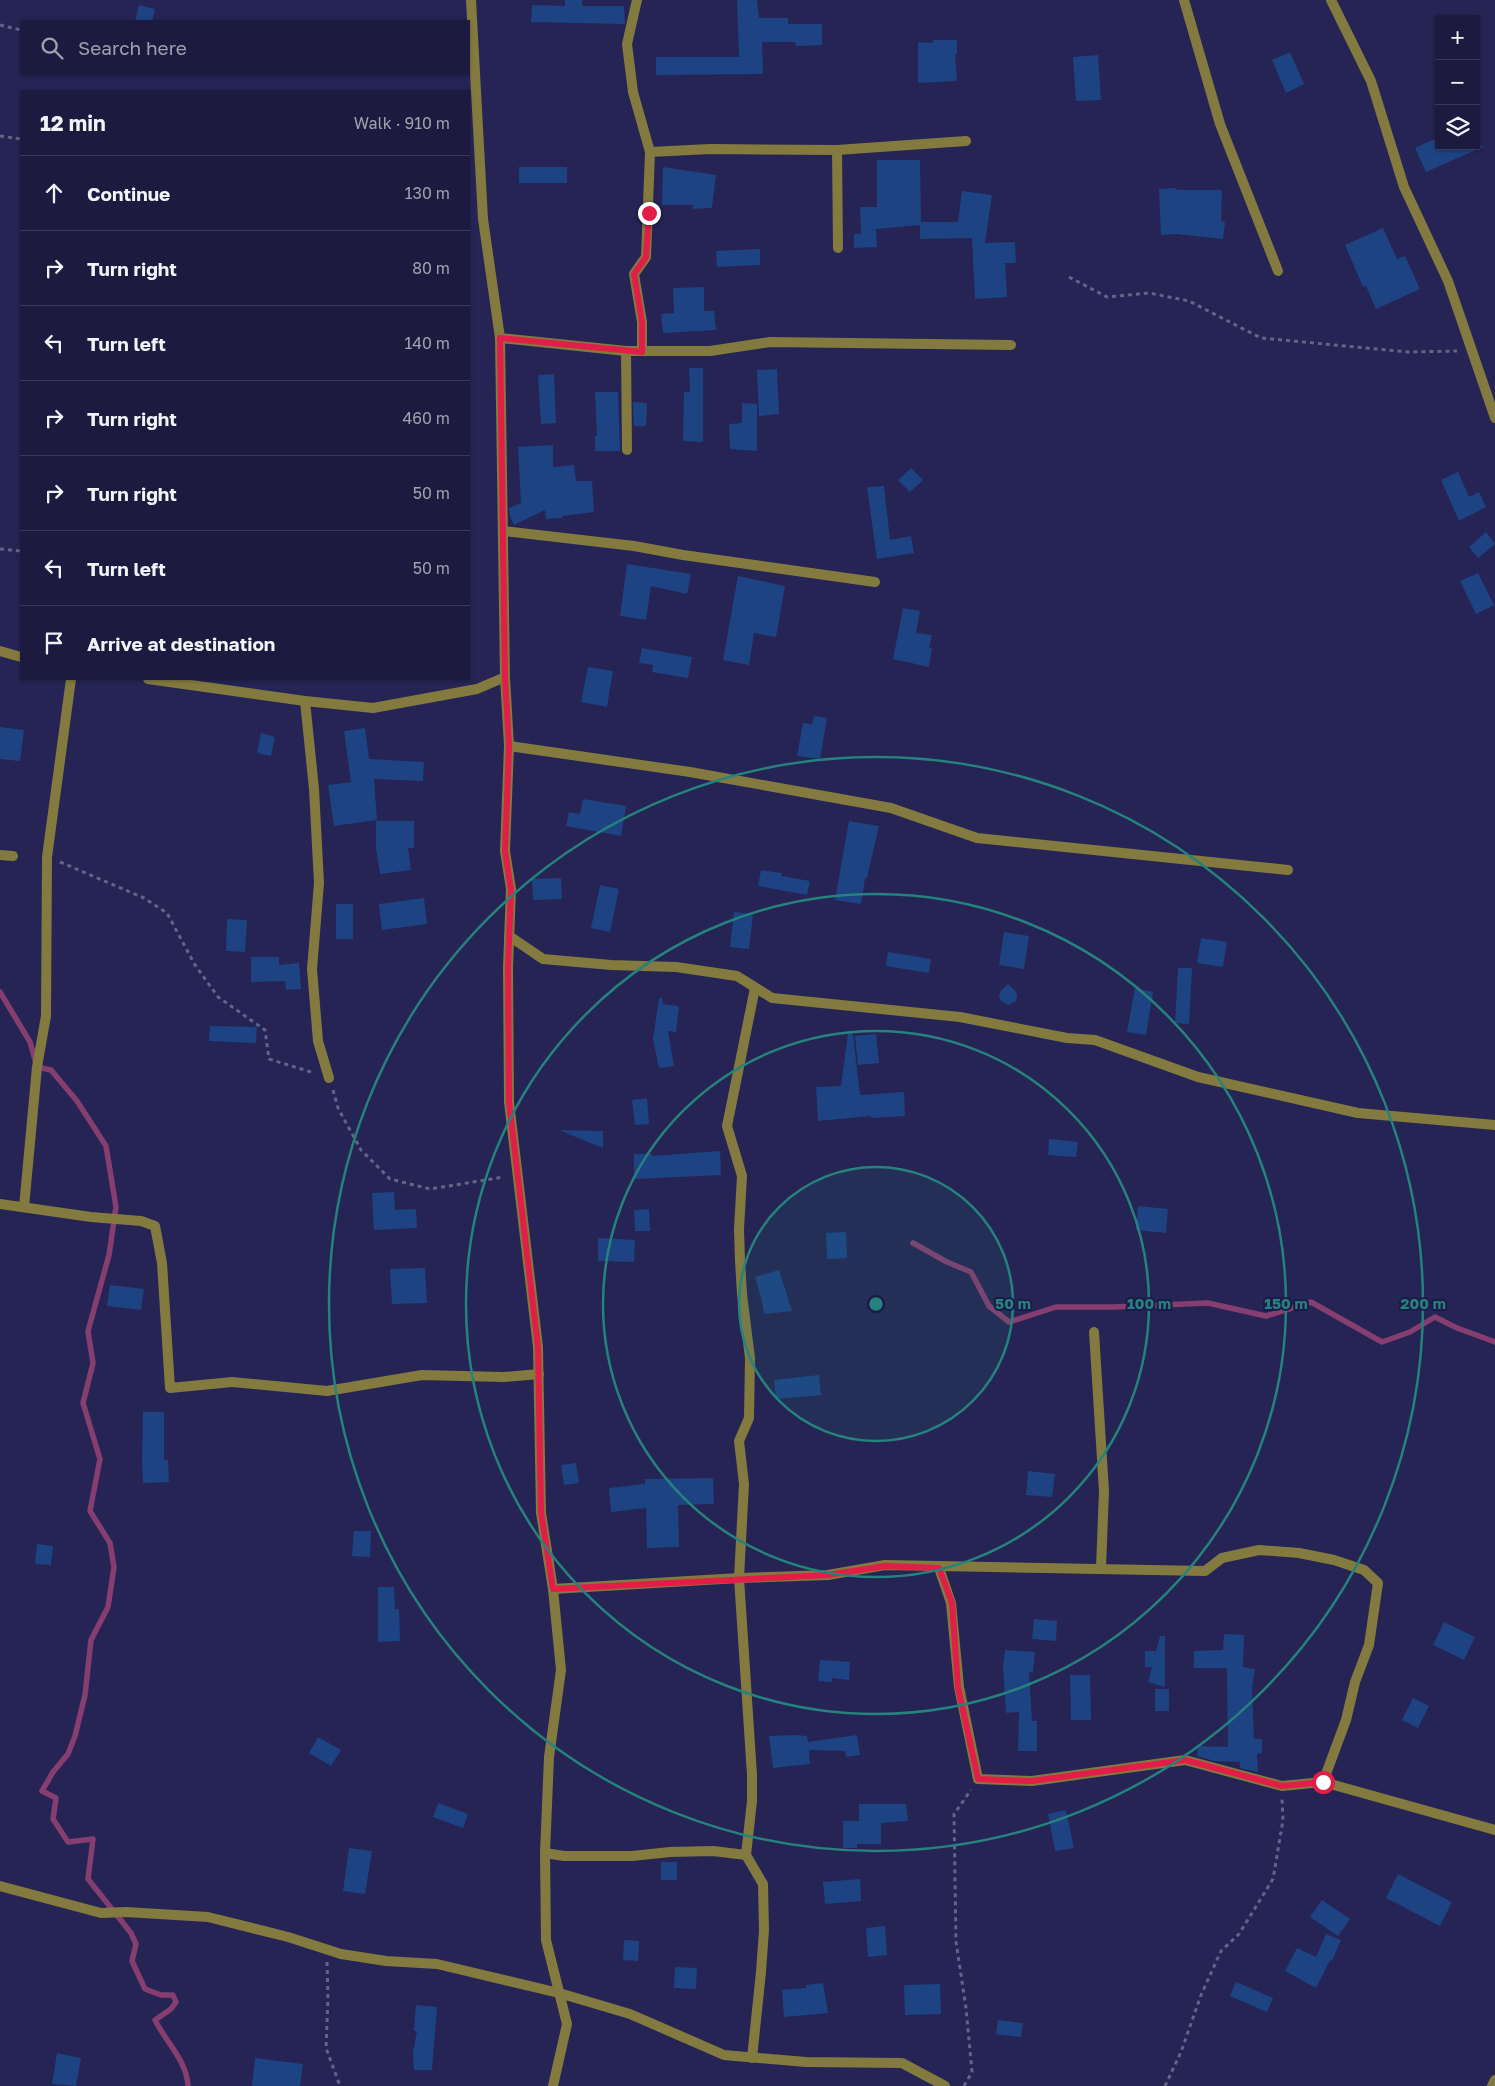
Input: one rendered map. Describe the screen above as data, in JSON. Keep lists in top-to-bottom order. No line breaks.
{"page":{"map_buttons":["+","−"],"search":"Search here","heading":["12 min","Walk · 910 m"],"list":[["Continue","130 m"],["Turn right","80 m"],["Turn left","140 m"],["Turn right","460 m"],["Turn right","50 m"],["Turn left","50 m"],"Arrive at destination"]},"rings":["50 m","100 m","150 m","200 m"]}
